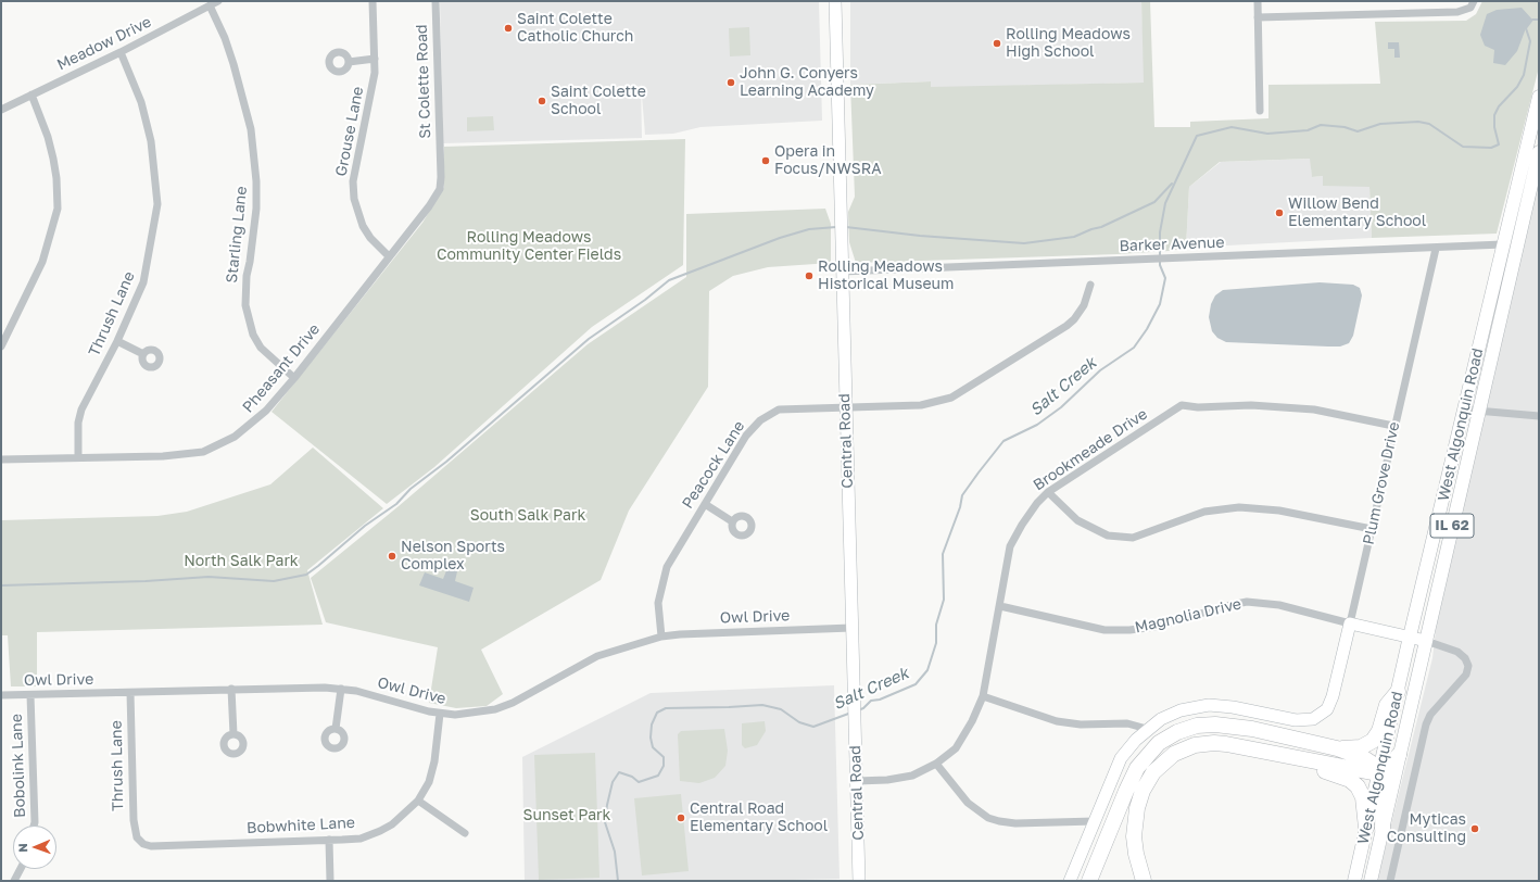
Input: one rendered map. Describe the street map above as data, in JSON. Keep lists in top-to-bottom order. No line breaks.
{"streets":{"main road":["West Algonquin Road","IL 62"],"street":["Meadow Drive","St Colette Road","Grouse Lane","Starling Lane","Barker Avenue","Thrush Lane","Pheasant Drive","Central Road","Brookmeade Drive","Peacock Lane","Plum Grove Drive","Magnolia Drive","Owl Drive","Bobolink Lane","Bobwhite Lane"]},"crossings":[["Meadow Drive","Starling Lane"],["Meadow Drive","Thrush Lane"],["St Colette Road","Pheasant Drive"],["Grouse Lane","Pheasant Drive"],["Starling Lane","Pheasant Drive"],["Barker Avenue","West Algonquin Road"],["Barker Avenue","Central Road"],["Barker Avenue","Plum Grove Drive"],["Thrush Lane","Pheasant Drive"],["Thrush Lane","Owl Drive"],["Thrush Lane","Bobwhite Lane"],["West Algonquin Road","Magnolia Drive"],["Central Road","Brookmeade Drive"],["Central Road","Peacock Lane"],["Central Road","Owl Drive"],["Brookmeade Drive","Plum Grove Drive"],["Brookmeade Drive","Magnolia Drive"],["Peacock Lane","Owl Drive"],["Plum Grove Drive","Magnolia Drive"],["Owl Drive","Bobolink Lane"],["Owl Drive","Bobwhite Lane"]],"water":["Salt Creek"],"parks":["Rolling Meadows Community Center Fields","South Salk Park","North Salk Park","Sunset Park"],"places":["Saint Colette Catholic Church","Rolling Meadows High School","John G. Conyers Learning Academy","Saint Colette School","Opera in Focus/NWSRA","Willow Bend Elementary School","Rolling Meadows Historical Museum","Nelson Sports Complex","Central Road Elementary School","Myticas Consulting"],"north":"left"}
